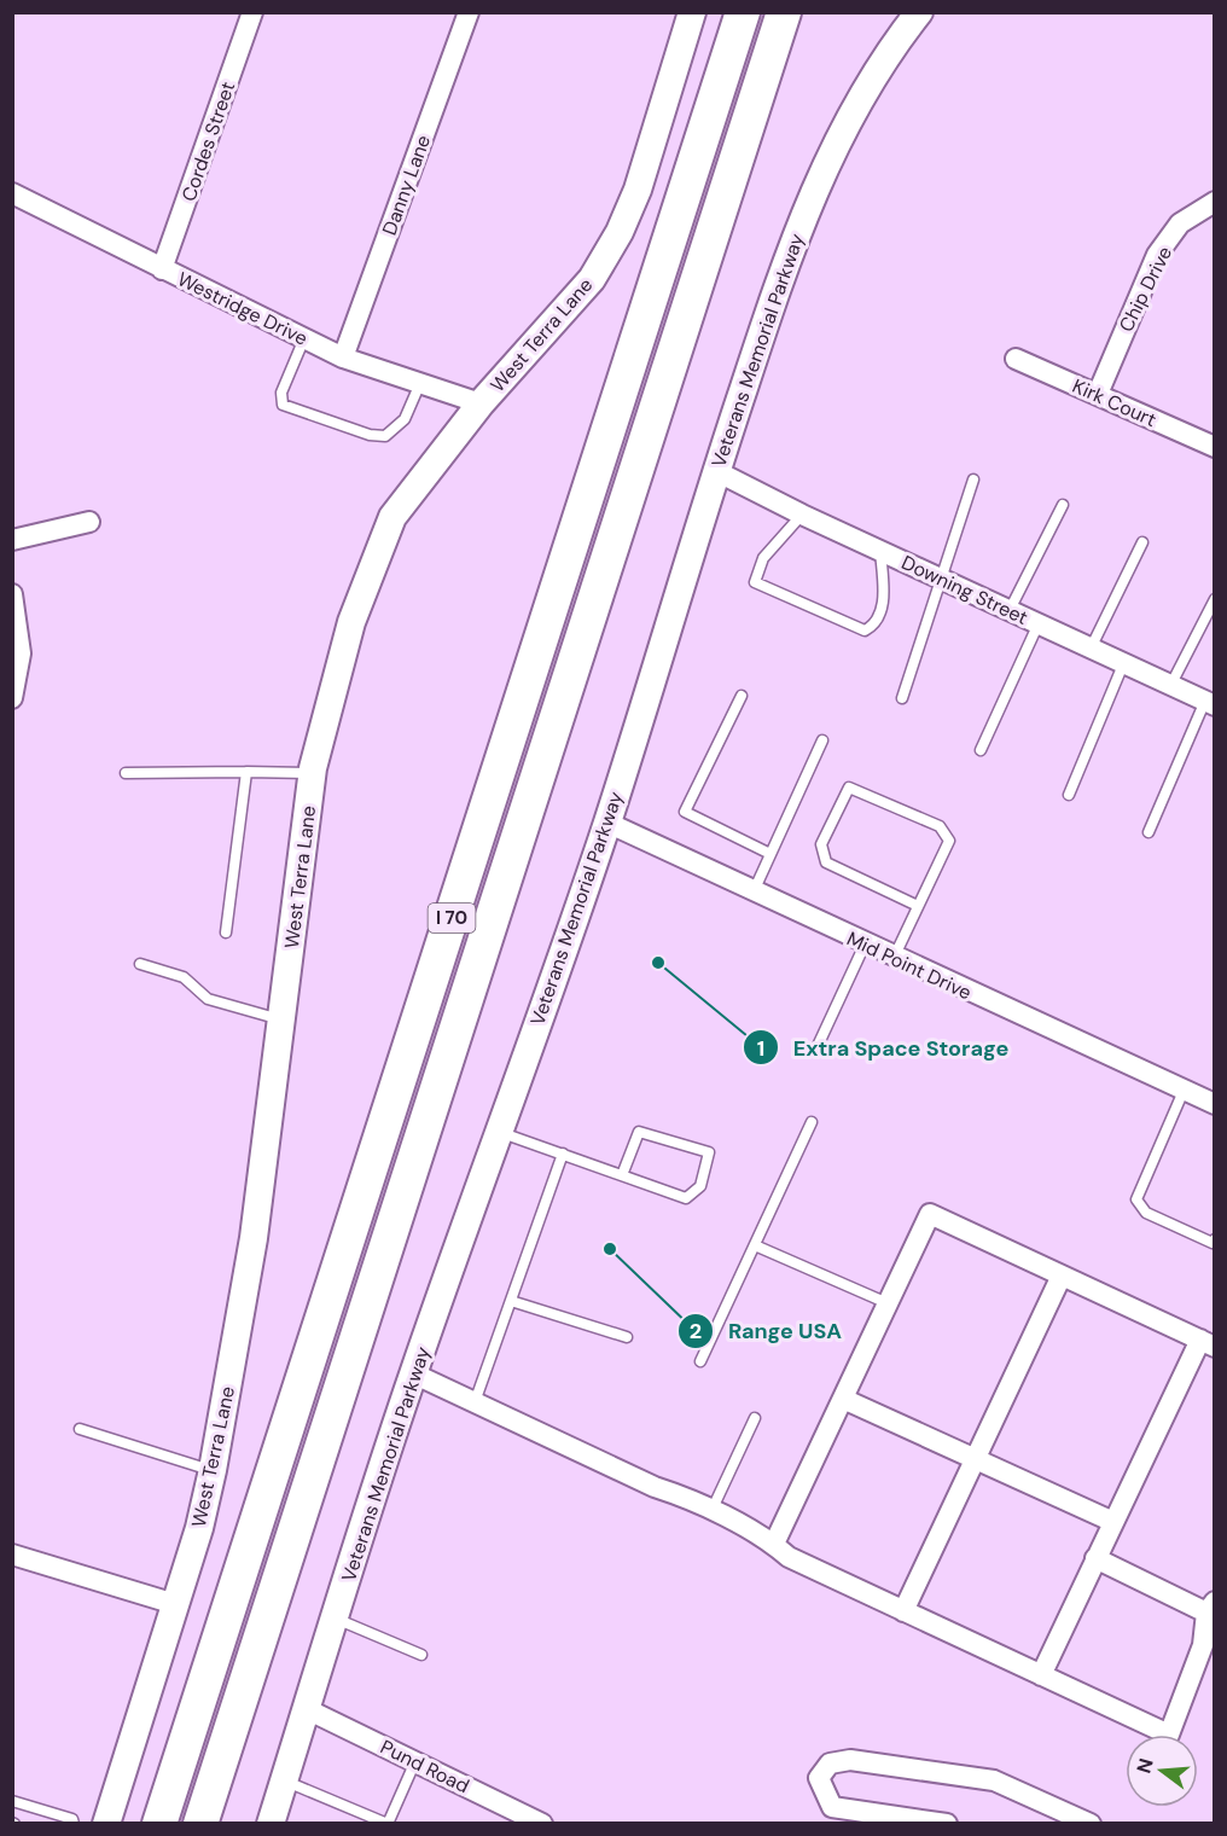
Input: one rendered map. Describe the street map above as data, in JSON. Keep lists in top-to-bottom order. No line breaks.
{"streets":{"highway":["I 70"],"street":["Cordes Street","Danny Lane","Chip Drive","Westridge Drive","West Terra Lane","Veterans Memorial Parkway","Kirk Court","Downing Street","Mid Point Drive","Pund Road"]},"crossings":[["Cordes Street","Westridge Drive"],["Danny Lane","Westridge Drive"],["Chip Drive","Kirk Court"],["Westridge Drive","West Terra Lane"],["Veterans Memorial Parkway","Downing Street"],["Veterans Memorial Parkway","Mid Point Drive"],["Veterans Memorial Parkway","Pund Road"]],"places":["Extra Space Storage","Range USA"],"north":"left"}
